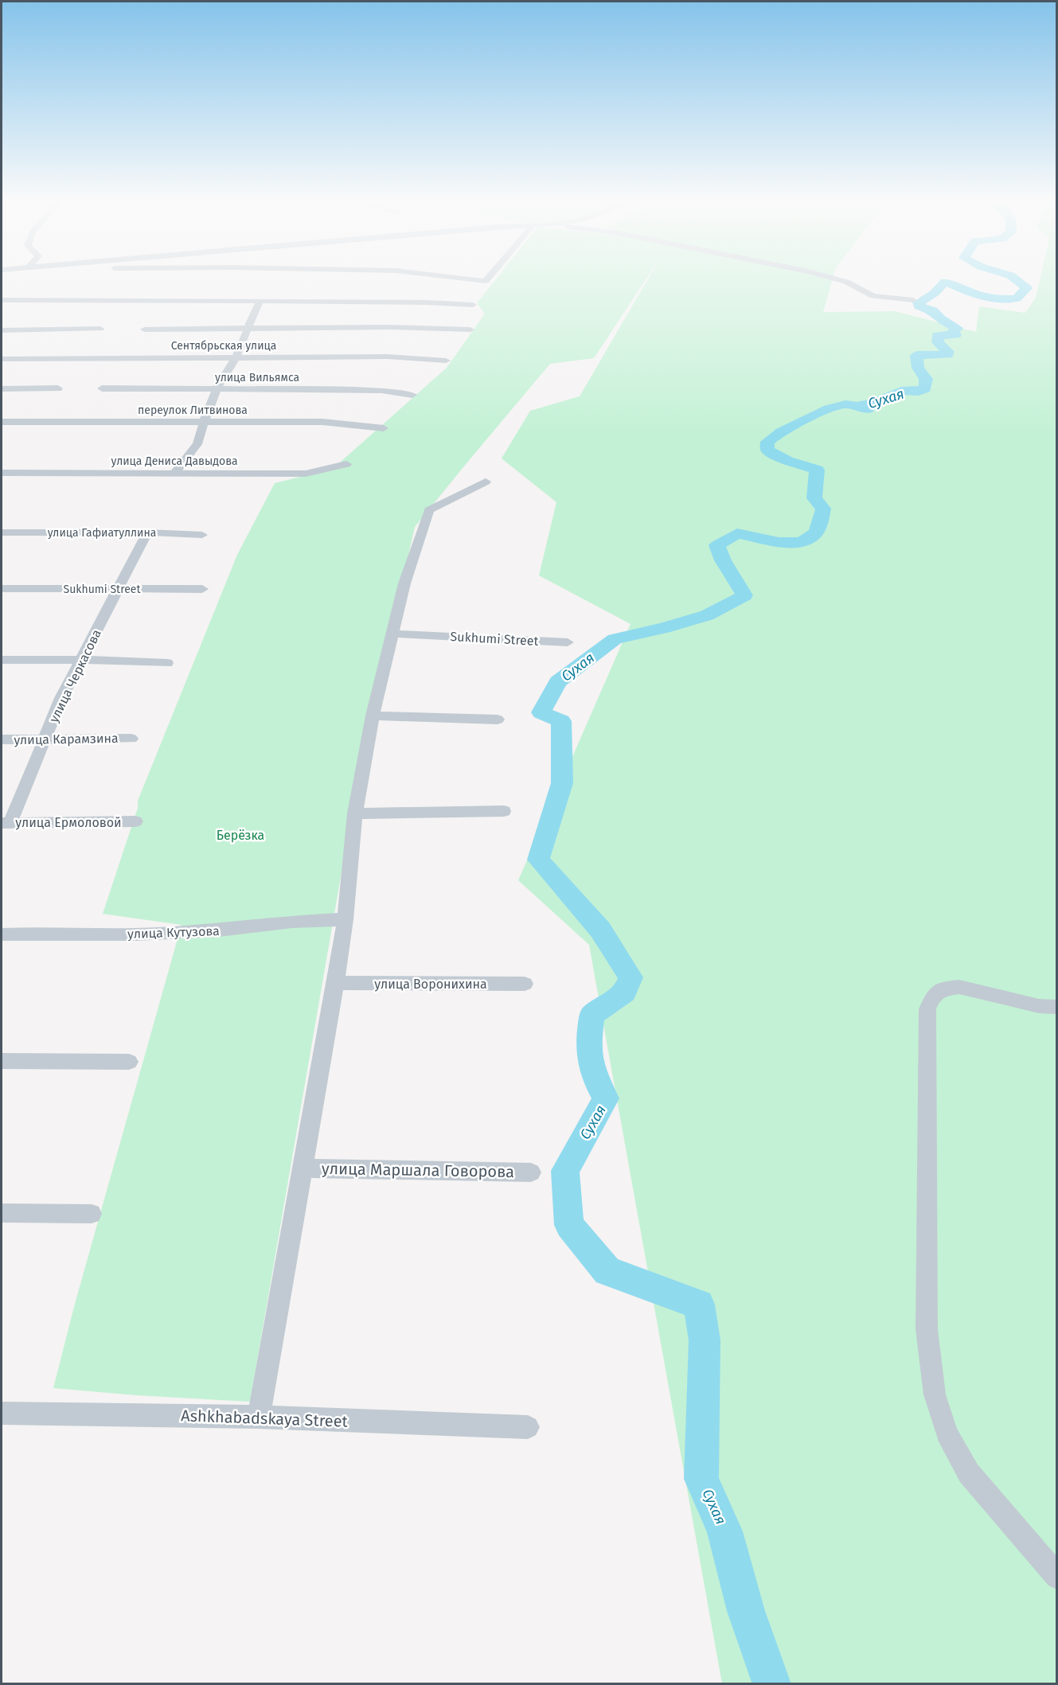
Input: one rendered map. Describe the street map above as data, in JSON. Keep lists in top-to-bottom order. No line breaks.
{"streets":{"street":["Сентябрьская улица","улица Вильямса","переулок Литвинова","улица Дениса Давыдова","улица Гафиатуллина","Sukhumi Street","улица Черкасова","улица Карамзина","улица Ермоловой","улица Кутузова","улица Воронихина","улица Маршала Говорова","Ashkhabadskaya Street"]},"crossings":[["улица Гафиатуллина","улица Черкасова"],["Sukhumi Street","улица Черкасова"],["улица Черкасова","улица Карамзина"],["улица Черкасова","улица Ермоловой"]],"water":["Сухая"],"parks":["Берёзка"]}
